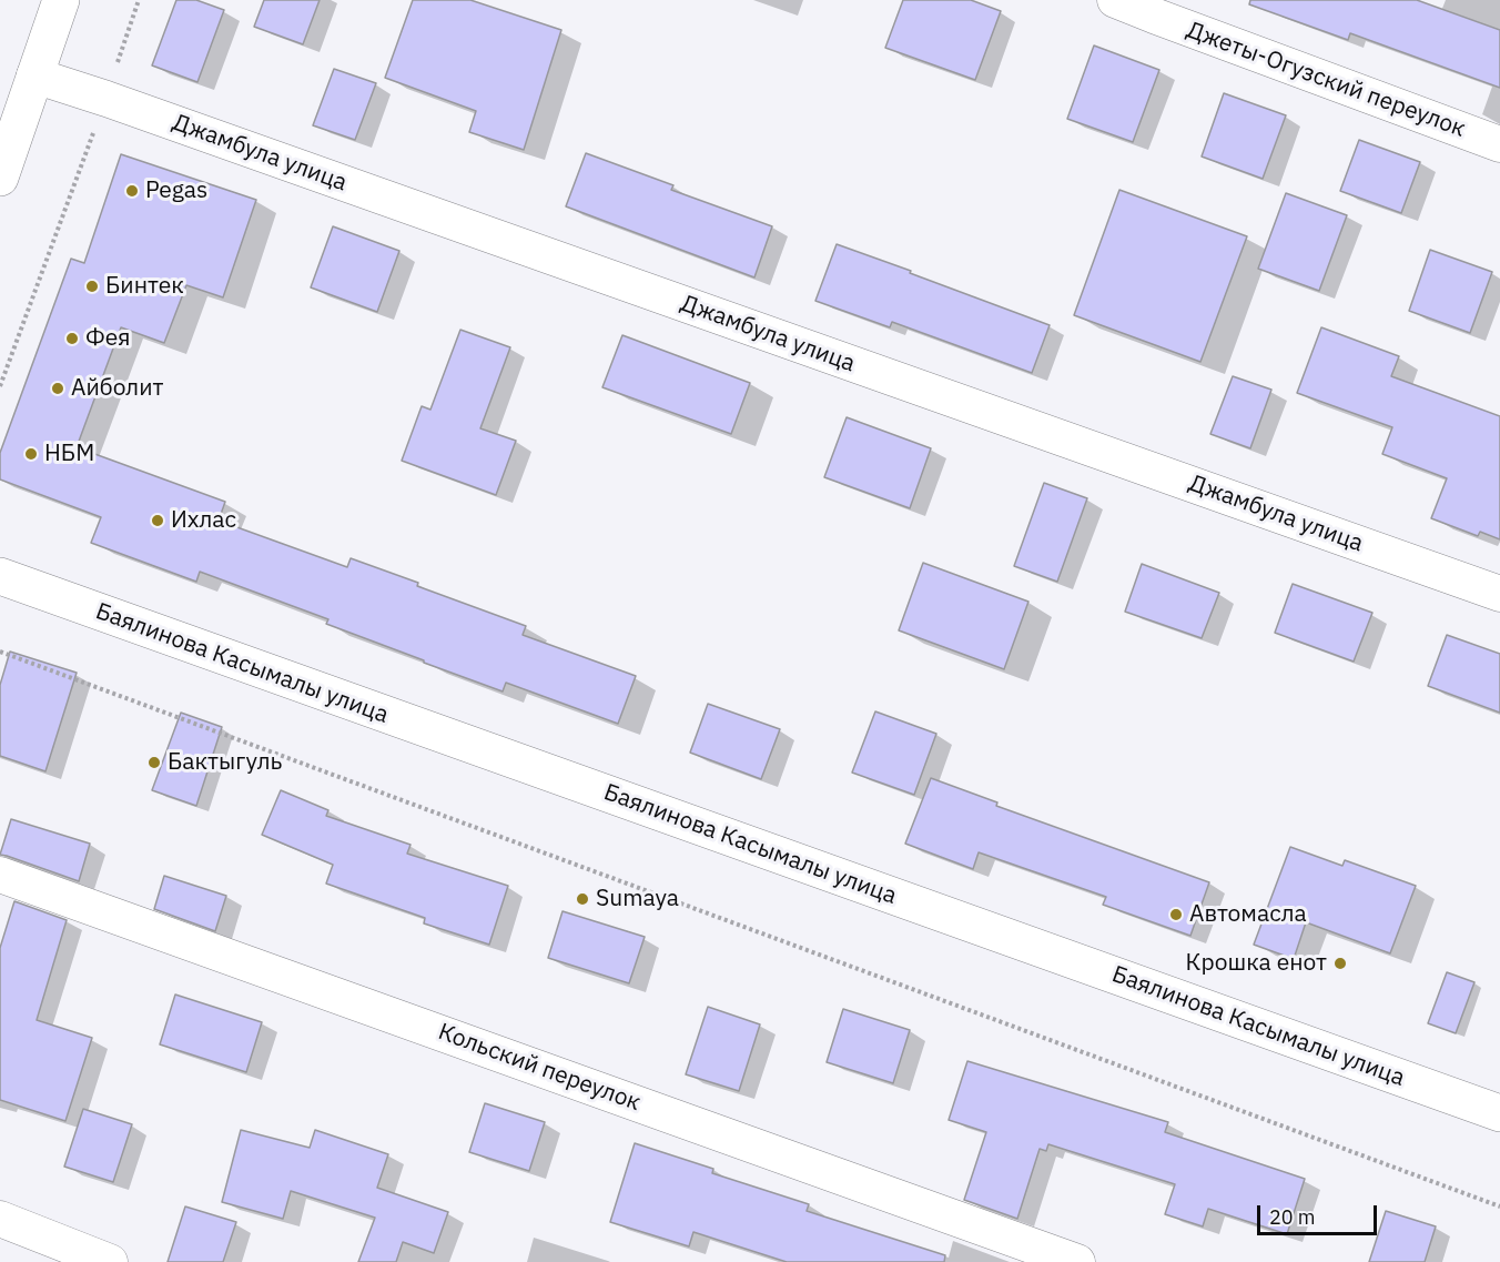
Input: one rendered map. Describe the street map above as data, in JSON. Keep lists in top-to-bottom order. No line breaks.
{"streets":{"main road":["Баялинова Касымалы улица"],"street":["Джеты-Огузский переулок","Джамбула улица","Кольский переулок"]},"places":["Pegas","Бинтек","Фея","Айболит","НБМ","Ихлас","Бактыгуль","Sumaya","Автомасла","Крошка енот"],"scale_bar":"20 m"}
